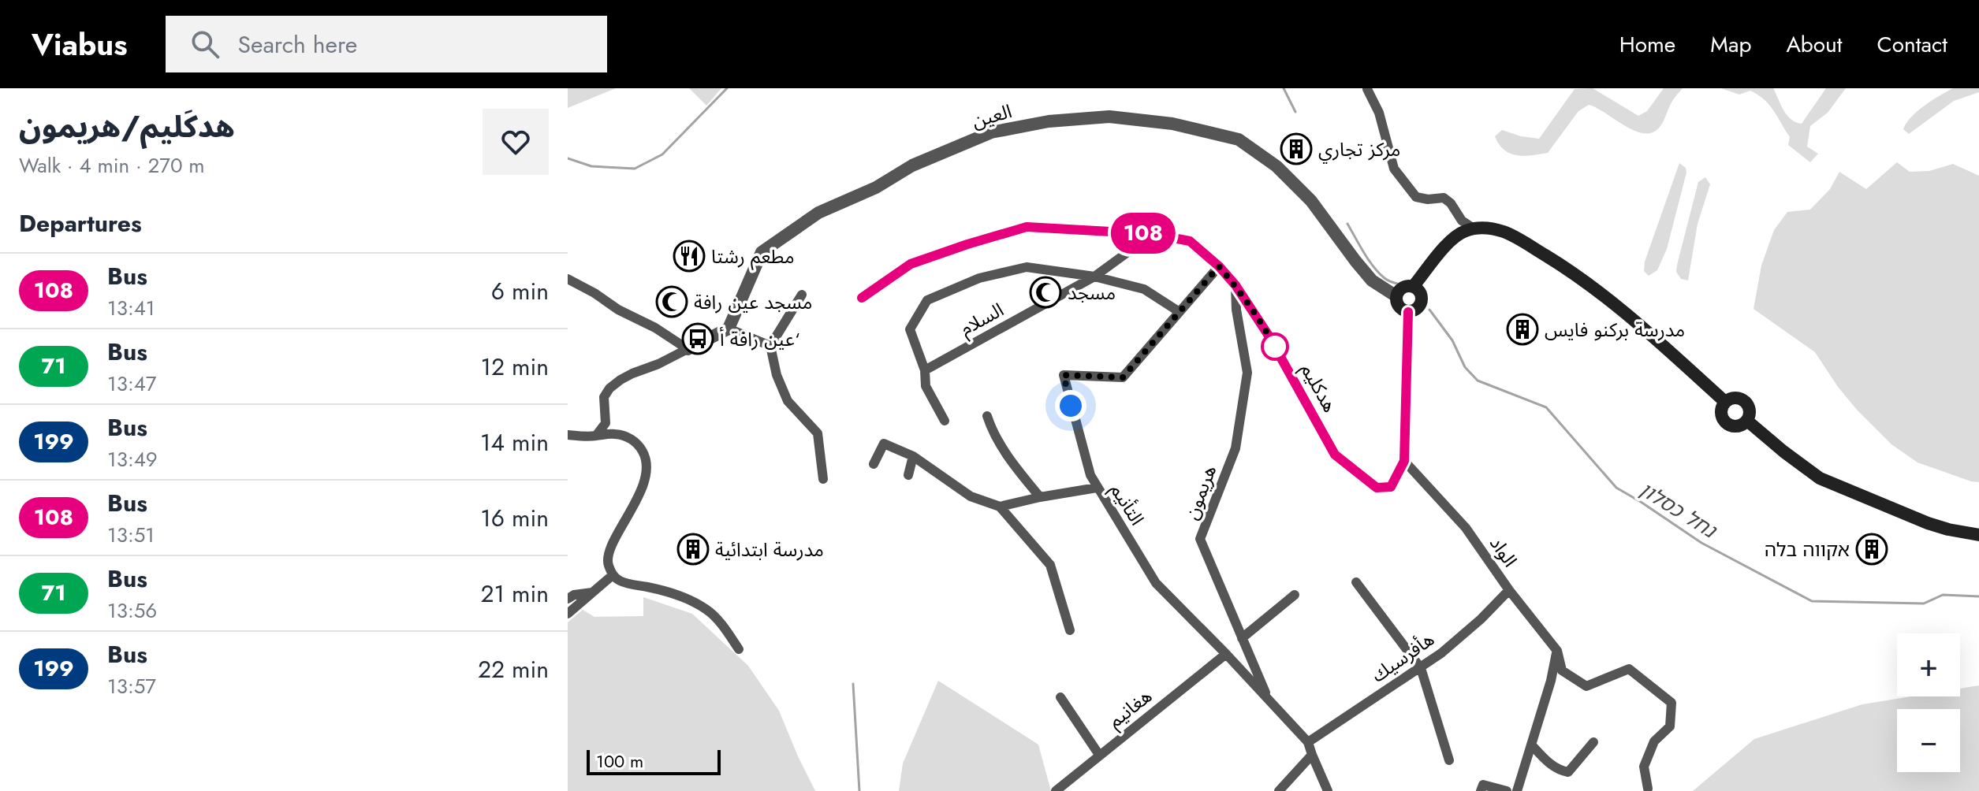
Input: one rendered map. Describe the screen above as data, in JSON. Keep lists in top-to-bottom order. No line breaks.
{"streets":{"street":["العين","السلام","هدكليم","هريمون","التأنيم","الواد","هأفرسيك","هغانيم"]},"crossings":[["العين","هدكليم"],["السلام","هدكليم"],["هدكليم","هريمون"],["هدكليم","التأنيم"],["هدكليم","الواد"],["هريمون","التأنيم"],["التأنيم","هأفرسيك"],["التأنيم","هغانيم"],["الواد","هأفرسيك"]],"water":["נחל כסלון"],"places":{"building":["مركز تجاري","مدرسة بركنو فايس","مدرسة ابتدائية","אקווה בלה"],"restaurant":["مطعم رشتا"],"mosque":["مسجد","مسجد عين رافة"],"bus stop":["عين رافة أ‘"]},"lines":["bus line 108"],"scale_bar":"100 m","page":{"header":"Viabus","search":"Search here","nav":["Home","Map","About","Contact"],"heading":[["هدكَليم/هريمون","Walk · 4 min · 270 m"],"Departures"],"on_map":"108","list":[{"mark":"108","name":"Bus","note":"13:41","value":"6 min"},{"mark":"71","name":"Bus","note":"13:47","value":"12 min"},{"mark":"199","name":"Bus","note":"13:49","value":"14 min"},{"mark":"108","name":"Bus","note":"13:51","value":"16 min"},{"mark":"71","name":"Bus","note":"13:56","value":"21 min"},{"mark":"199","name":"Bus","note":"13:57","value":"22 min"}],"map_buttons":["+","−"],"scale":"100 m"}}
